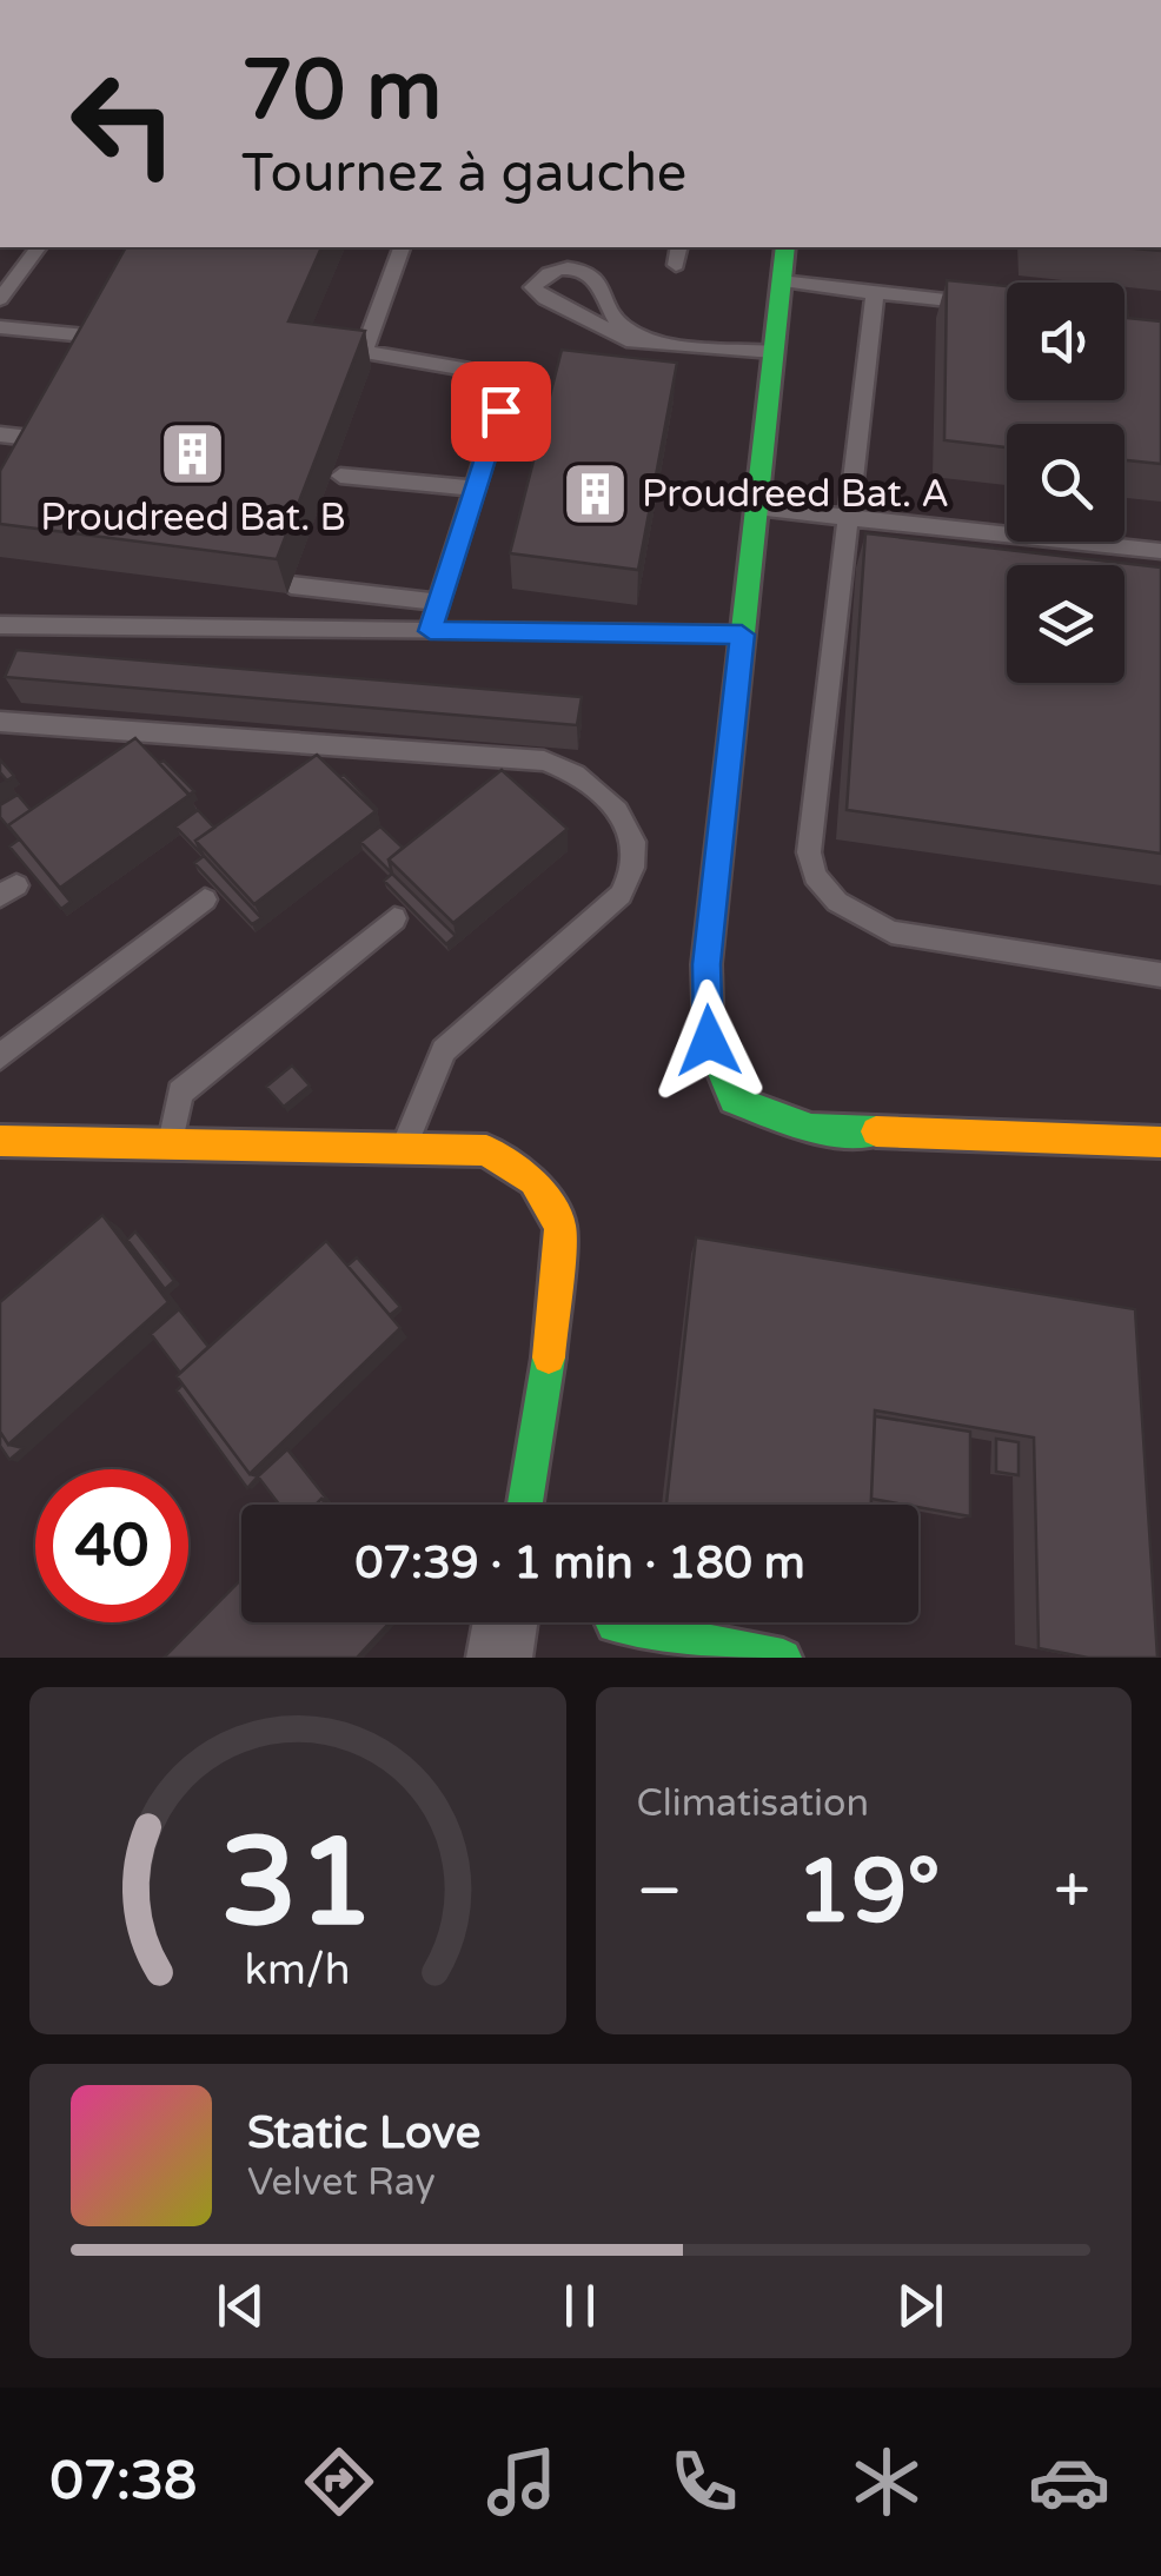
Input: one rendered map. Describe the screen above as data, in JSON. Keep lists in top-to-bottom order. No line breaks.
{"places":{"building":["Proudreed Bat. B","Proudreed Bat. A"]},"page":{"turn":["70 m","Tournez à gauche"],"limit":"40","trip":"07:39 · 1 min · 180 m","tile":"Climatisation","heat":["−","19°","+"],"song":["Static Love","Velvet Ray"],"tabs":"07:38","gauge":["31","km/h"]}}
